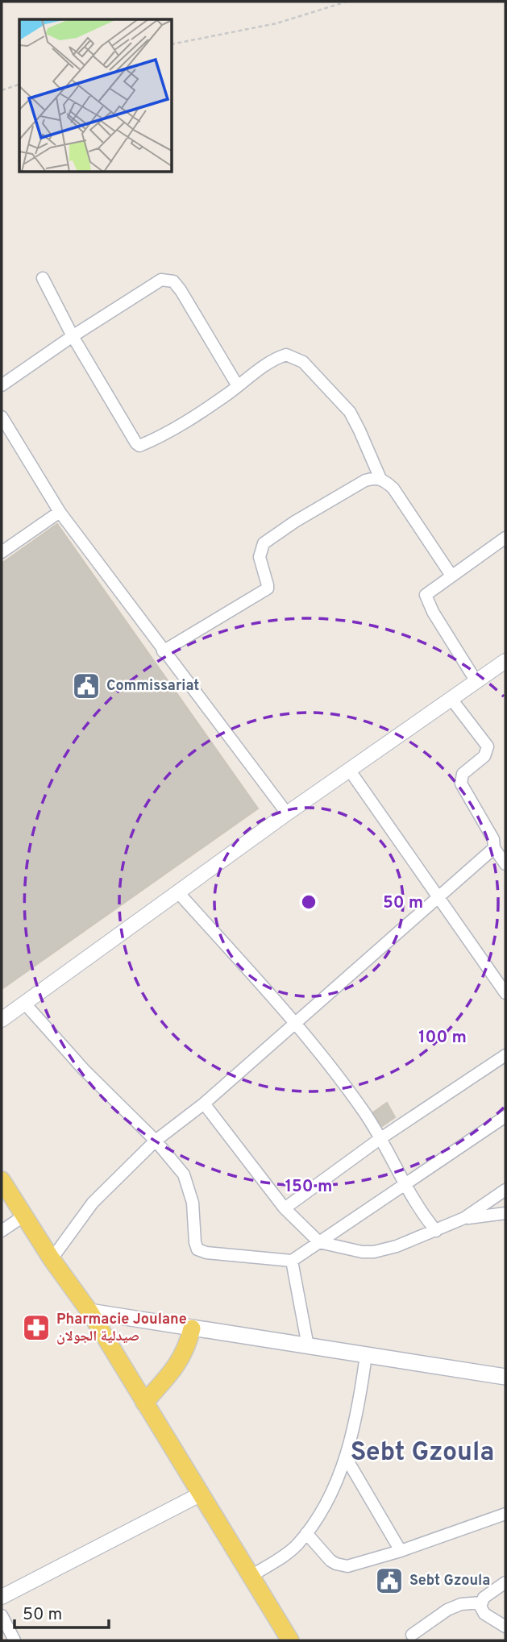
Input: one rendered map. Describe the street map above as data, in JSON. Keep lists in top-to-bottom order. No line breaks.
{"districts":["Sebt Gzoula"],"places":{"public building":["Commissariat","Sebt Gzoula"],"pharmacy":["Pharmacie Joulane صيدلية الجولان"]},"scale_bar":"50 m","rings":["50 m","100 m","150 m"]}
